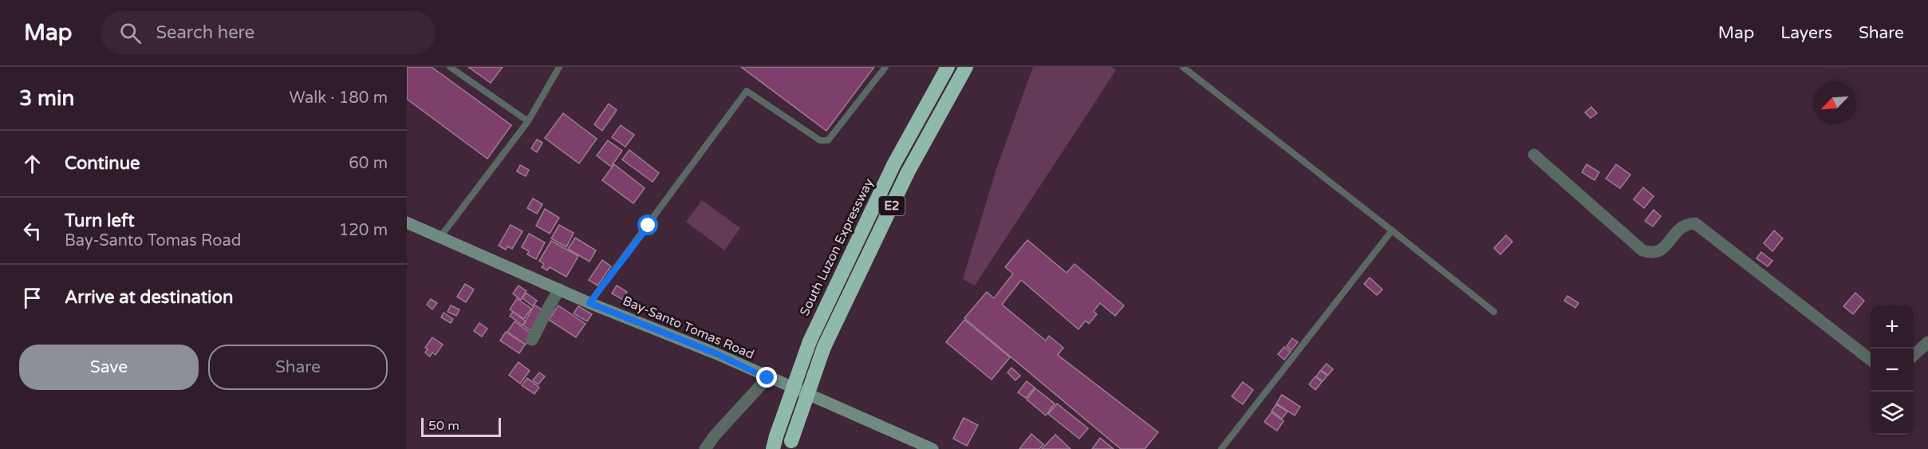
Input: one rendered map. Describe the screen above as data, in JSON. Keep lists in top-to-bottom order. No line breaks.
{"streets":{"highway":["E2","South Luzon Expressway"],"main road":["Bay-Santo Tomas Road"]},"scale_bar":"50 m","north":"bottom left","page":{"header":"Map","search":"Search here","nav":["Map","Layers","Share"],"heading":["3 min","Walk · 180 m"],"list":[["Continue","60 m"],["Turn left","Bay-Santo Tomas Road","120 m"],"Arrive at destination"],"map_buttons":["+","−"],"buttons":["Save","Share"],"scale":"50 m"}}
